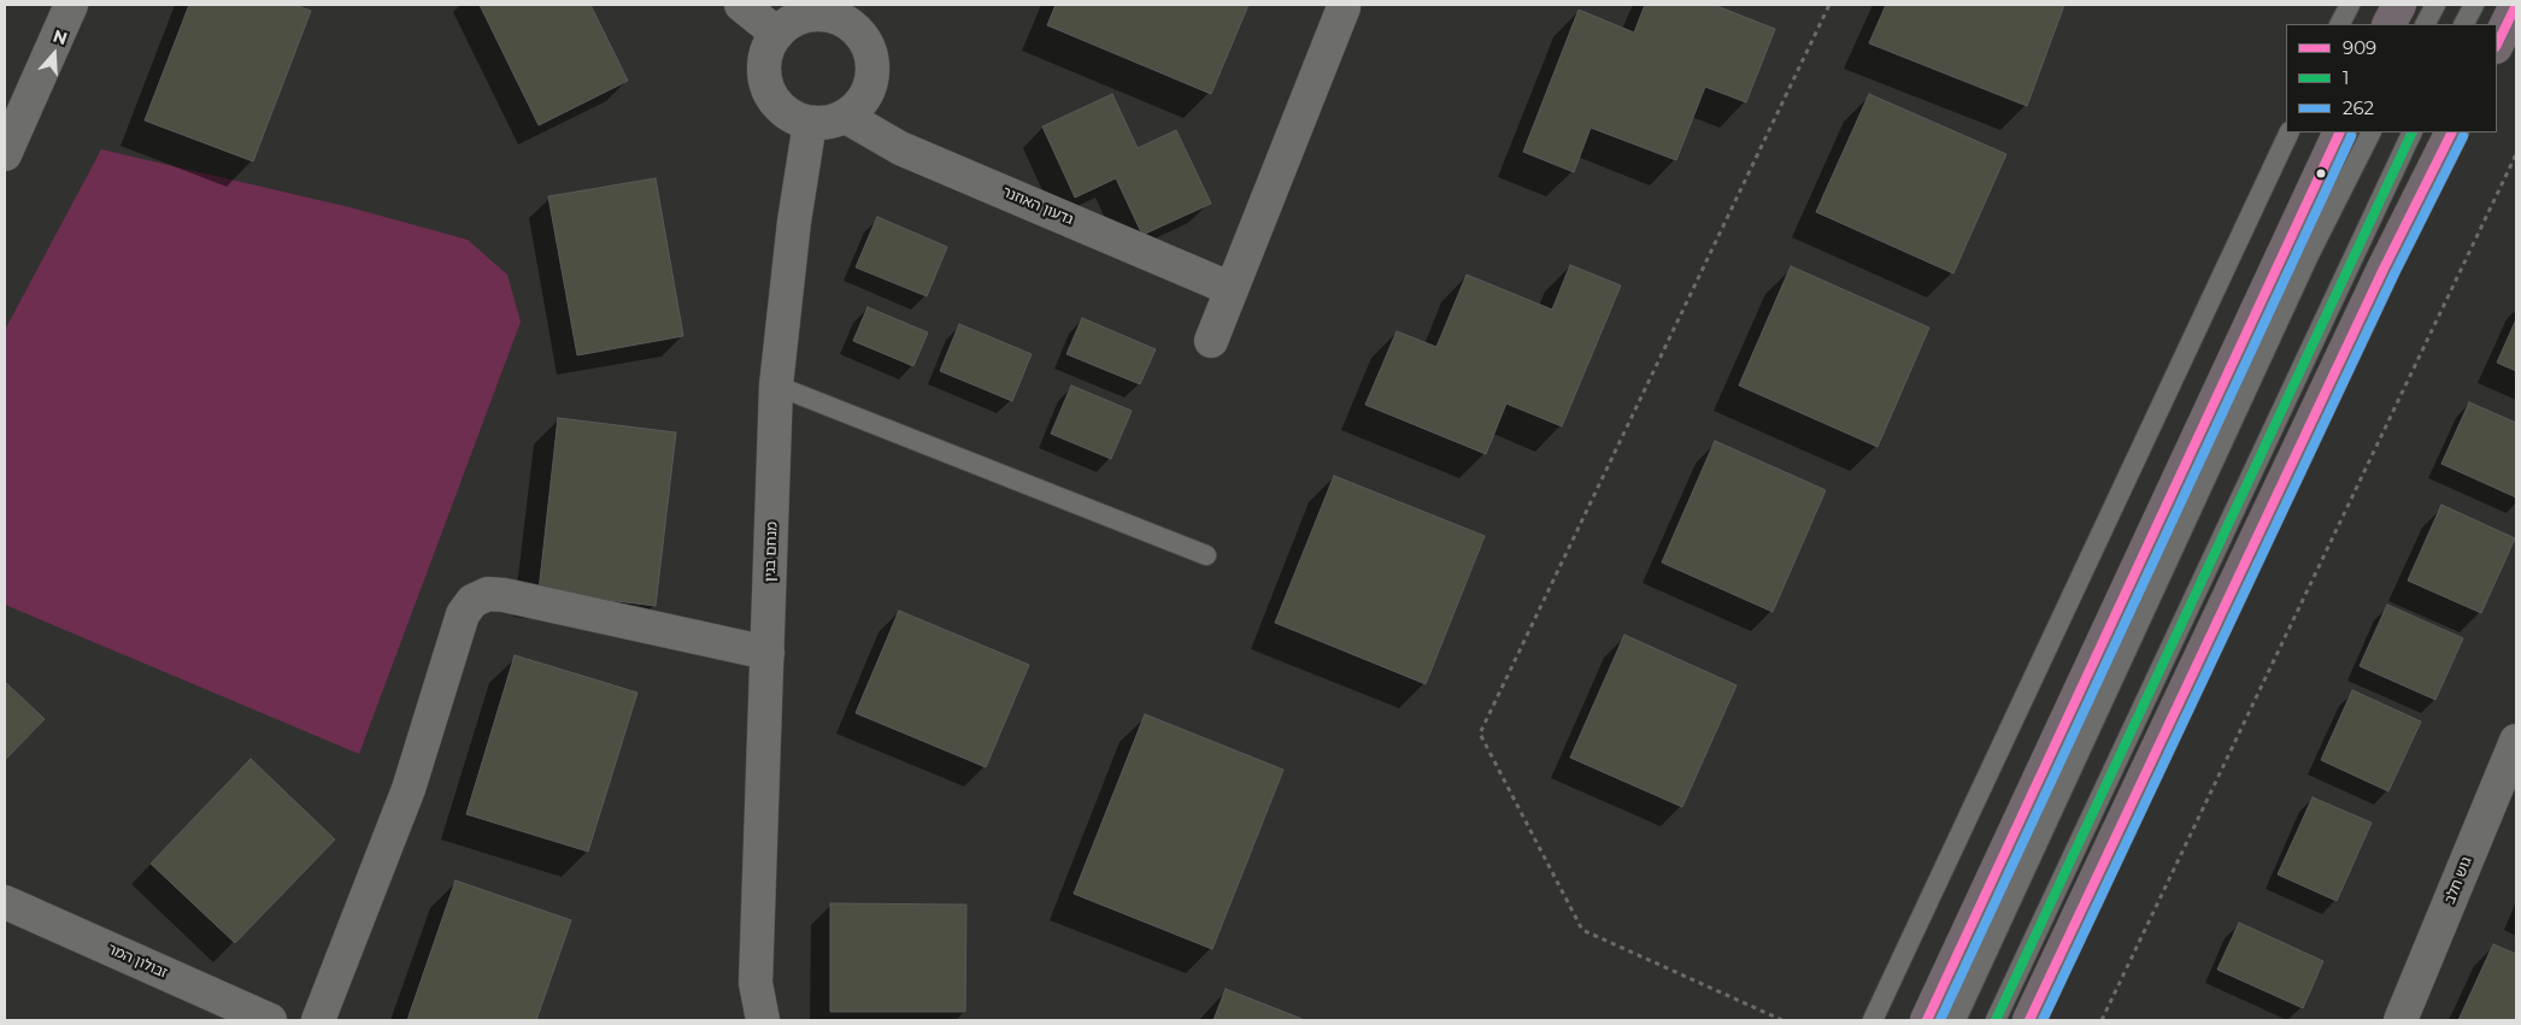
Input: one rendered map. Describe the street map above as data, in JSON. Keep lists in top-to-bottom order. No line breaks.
{"streets":{"street":["גדעון האוזנר","מנחם בגין","גוש חלב","זבולון המר"]},"crossings":[["גדעון האוזנר","מנחם בגין"]],"lines":["transit line 909","transit line 1","transit line 262"],"legend":["909","1","262"],"north":"top"}
